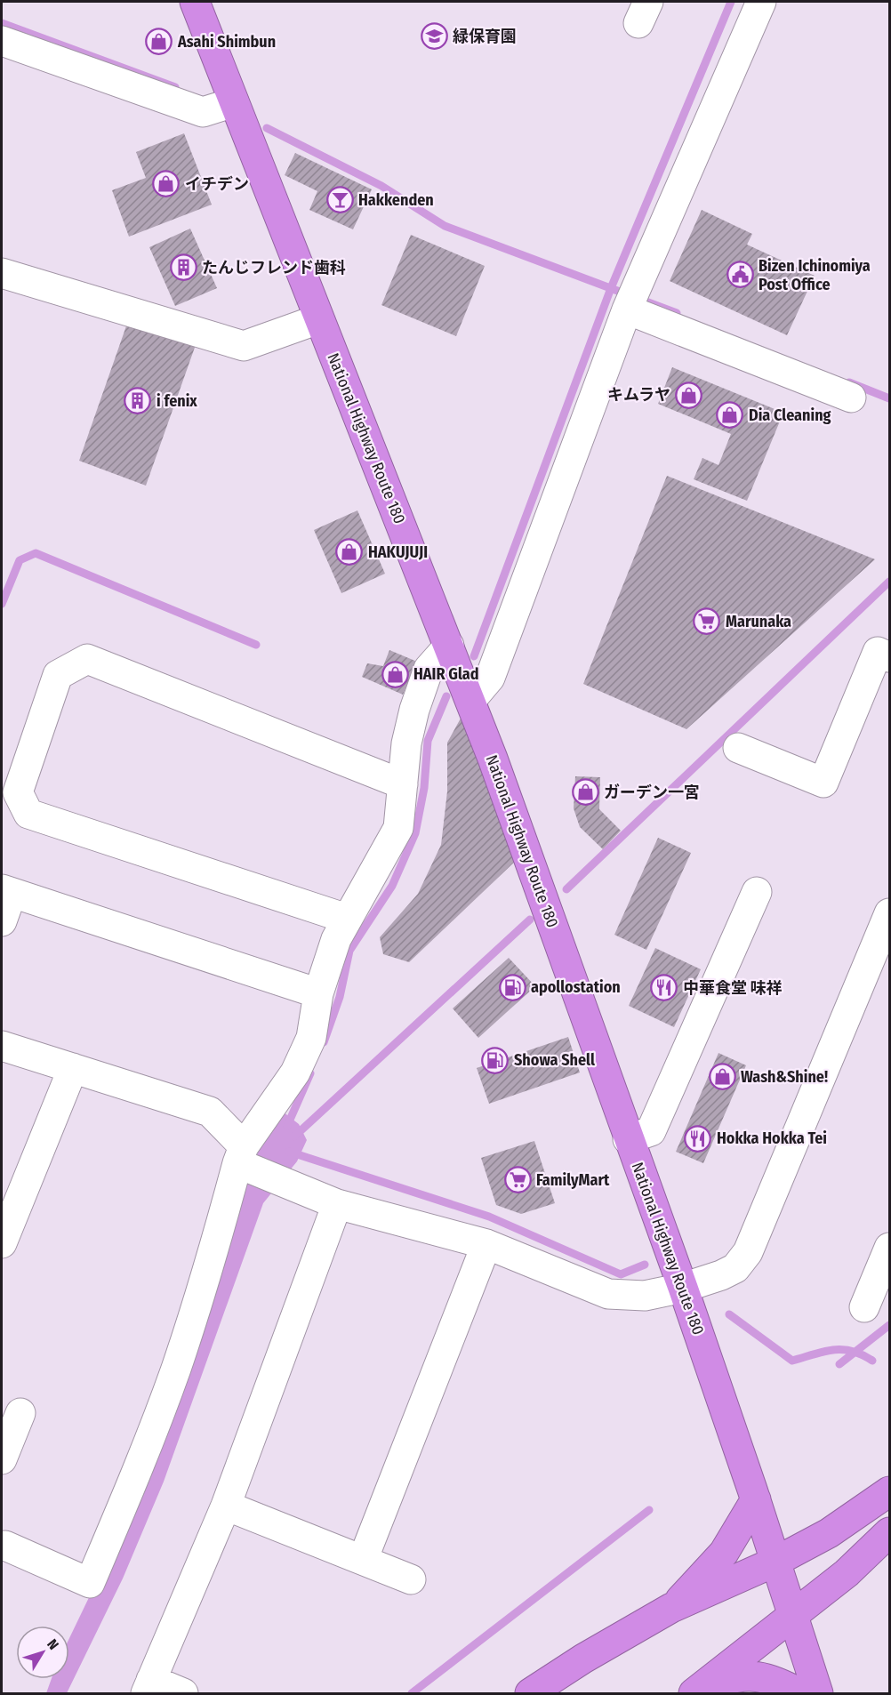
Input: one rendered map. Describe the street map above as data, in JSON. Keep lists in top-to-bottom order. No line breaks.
{"streets":{"highway":["National Highway Route 180"]},"places":{"school or university":["緑保育園"],"shop":["Asahi Shimbun","イチデン","キムラヤ","Dia Cleaning","HAKUJUJI","HAIR Glad","ガーデン一宮","Wash&Shine!"],"bar":["Hakkenden"],"building":["たんじフレンド歯科","i fenix"],"public building":["Bizen Ichinomiya Post Office"],"supermarket":["Marunaka","FamilyMart"],"fuel station":["apollostation","Showa Shell"],"restaurant":["中華食堂 味祥","Hokka Hokka Tei"]},"north":"top right"}
